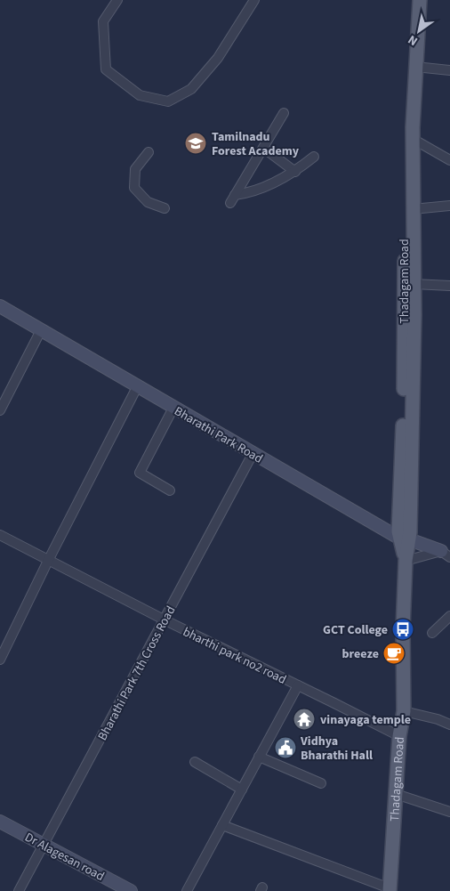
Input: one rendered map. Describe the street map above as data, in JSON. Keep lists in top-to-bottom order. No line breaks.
{"streets":{"main road":["Thadagam Road","Bharathi Park Road","Dr Alagesan road"],"street":["bharthi park no2 road","Bharathi Park 7th Cross Road"]},"crossings":[["Thadagam Road","Bharathi Park Road"],["Thadagam Road","bharthi park no2 road"],["Bharathi Park Road","Bharathi Park 7th Cross Road"],["bharthi park no2 road","Bharathi Park 7th Cross Road"],["Bharathi Park 7th Cross Road","Dr Alagesan road"]],"places":{"school or university":["Tamilnadu Forest Academy"],"bus stop":["GCT College"],"cafe":["breeze"],"temple":["vinayaga temple"],"public building":["Vidhya Bharathi Hall"]},"north":"bottom left"}
